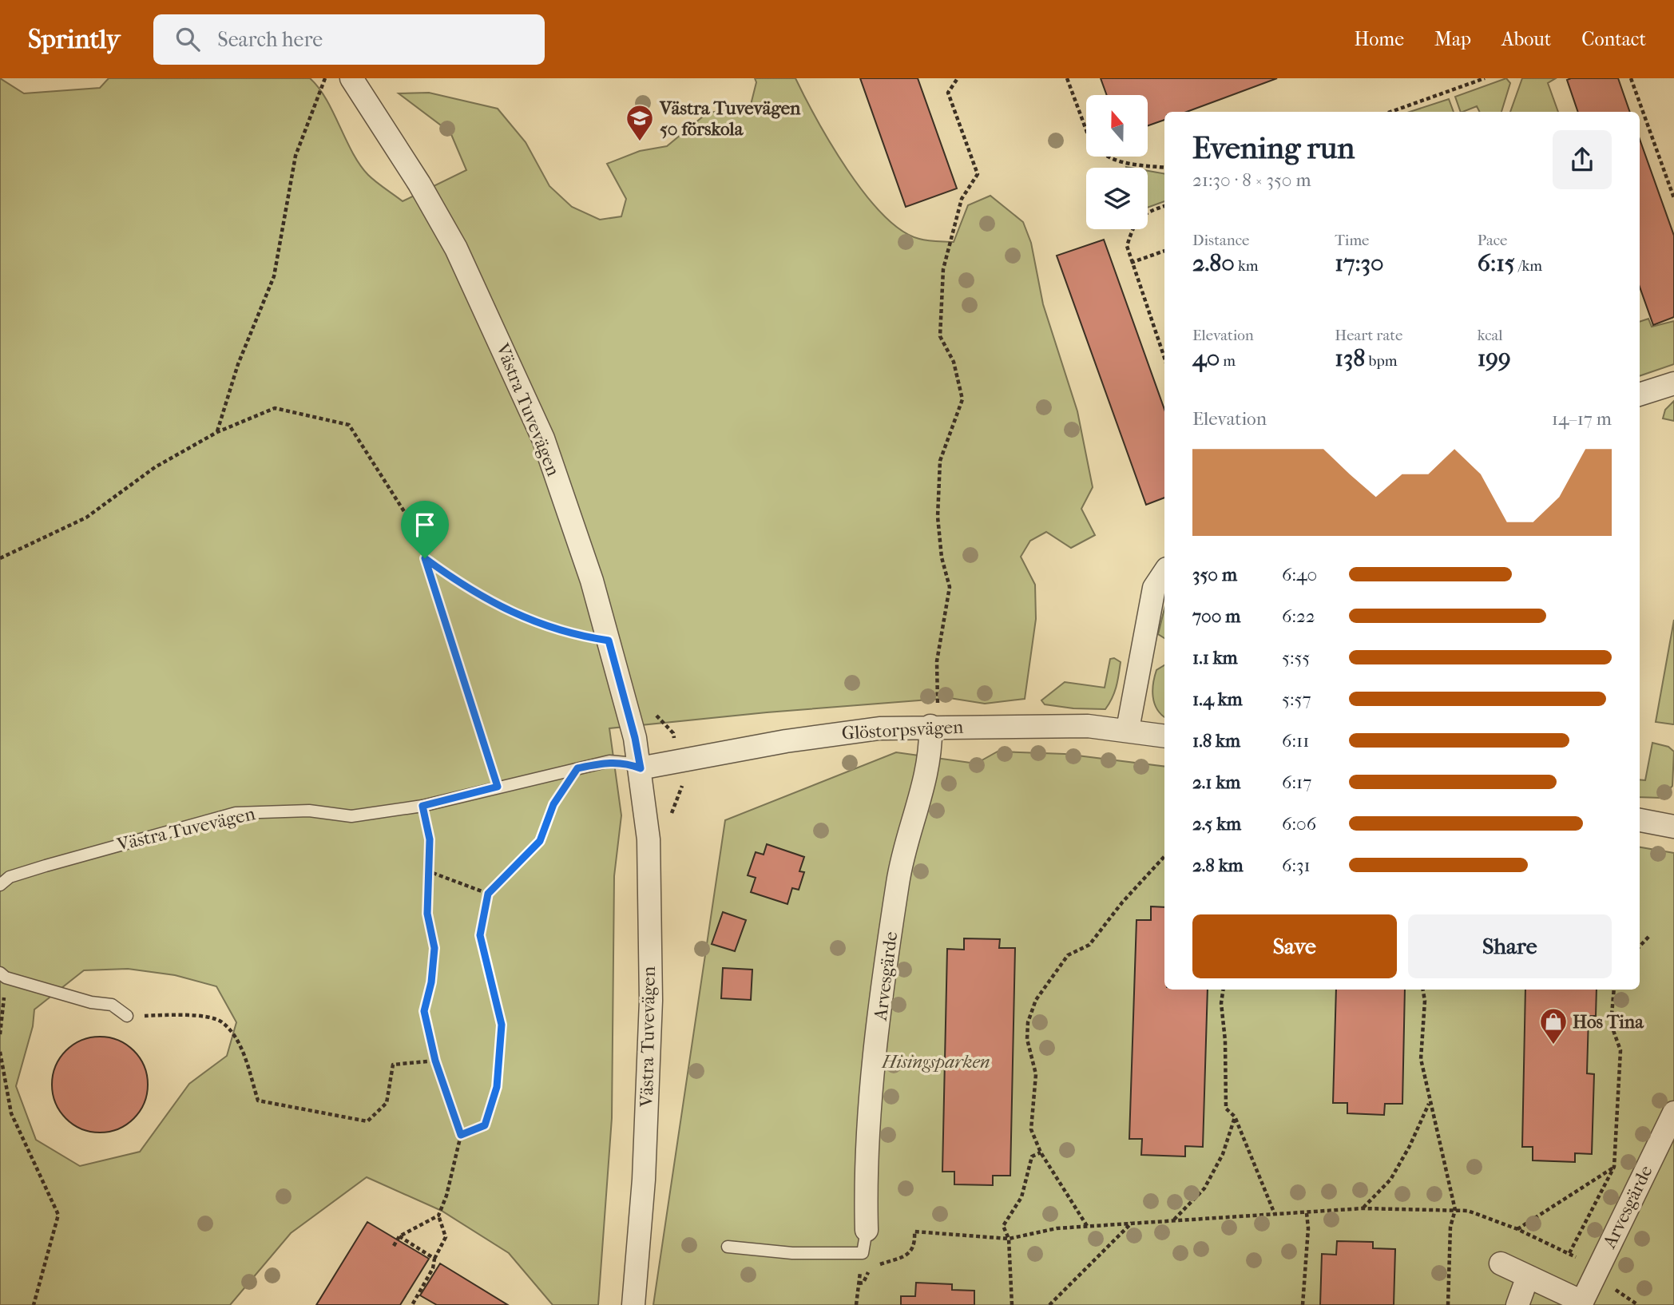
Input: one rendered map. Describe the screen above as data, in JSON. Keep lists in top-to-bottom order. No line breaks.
{"streets":{"street":["Västra Tuvevägen","Glöstorpsvägen","Arvesgärde"]},"crossings":[["Västra Tuvevägen","Glöstorpsvägen"],["Glöstorpsvägen","Arvesgärde"]],"parks":["Hisingsparken"],"places":{"school or university":["Västra Tuvevägen 50 förskola"],"shop":["Hos Tina"]},"north":"top","page":{"header":"Sprintly","search":"Search here","nav":["Home","Map","About","Contact"],"heading":["Evening run","21:30 · 8 × 350 m"],"stats":[["Distance","2.80 km"],["Time","17:30"],["Pace","6:15 /km"],["Elevation","40 m"],["Heart rate","138 bpm"],["kcal","199"]],"chart":["Elevation","14–17 m"],"list":[{"name":"350 m","note":"6:40"},{"name":"700 m","note":"6:22"},{"name":"1.1 km","note":"5:55"},{"name":"1.4 km","note":"5:57"},{"name":"1.8 km","note":"6:11"},{"name":"2.1 km","note":"6:17"},{"name":"2.5 km","note":"6:06"},{"name":"2.8 km","note":"6:31"}],"buttons":["Save","Share"]}}
